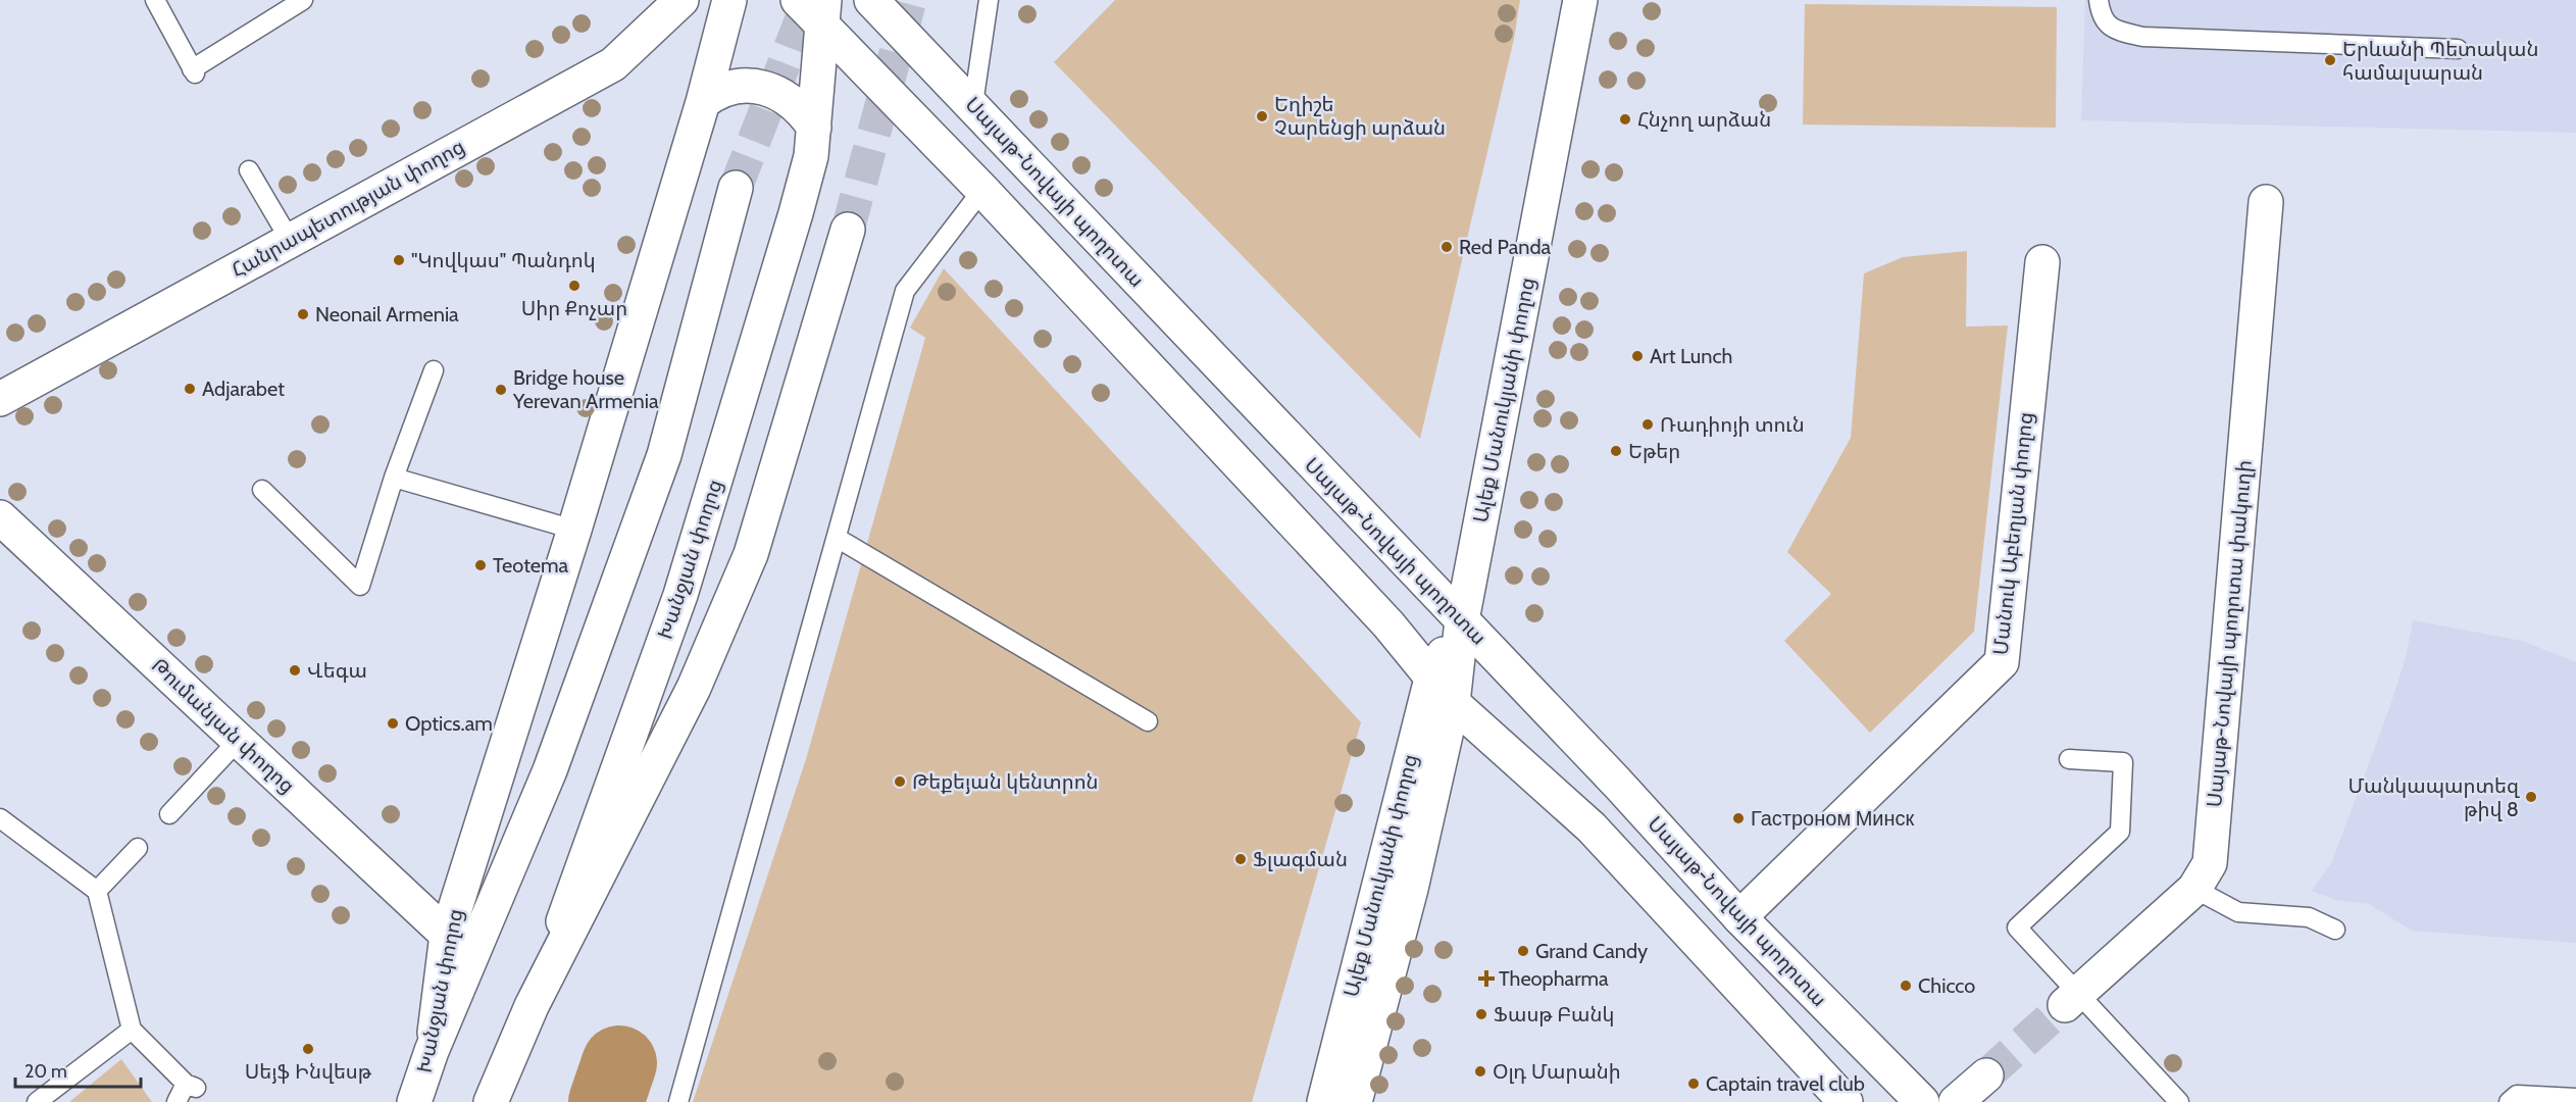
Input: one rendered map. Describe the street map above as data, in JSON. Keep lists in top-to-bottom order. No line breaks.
{"streets":{"main road":["Սայաթ-Նովայի պողոտա","Հանրապետության փողոց","Ալեք Մանուկյանի փողոց","Մանուկ Աբեղյան փողոց","Խանջյան փողոց","Սայաթ-Նովայի պողոտա փակուղի","Թումանյան փողոց"]},"crossings":[["Սայաթ-Նովայի պողոտա","Ալեք Մանուկյանի փողոց"],["Սայաթ-Նովայի պողոտա","Մանուկ Աբեղյան փողոց"],["Խանջյան փողոց","Թումանյան փողոց"]],"places":{"other":["Երևանի Պետական համալսարան","Եղիշե Չարենցի արձան","Հնչող արձան","Red Panda","\"Կովկաս\" Պանդոկ","Սիր Քոչար","Neonail Armenia","Art Lunch","Adjarabet","Bridge house Yerevan Armenia","Ռադիոյի տուն","Եթեր","Teotema","Վեգա","Optics.am","Թեքեյան կենտրոն","Մանկապարտեզ թիվ 8","Гастроном Минск","Ֆլագման","Grand Candy","Chicco","Ֆասթ Բանկ","Սեյֆ Ինվեսթ","Օլդ Մարանի","Captain travel club"],"health":["Theopharma"]},"scale_bar":"20 m"}
